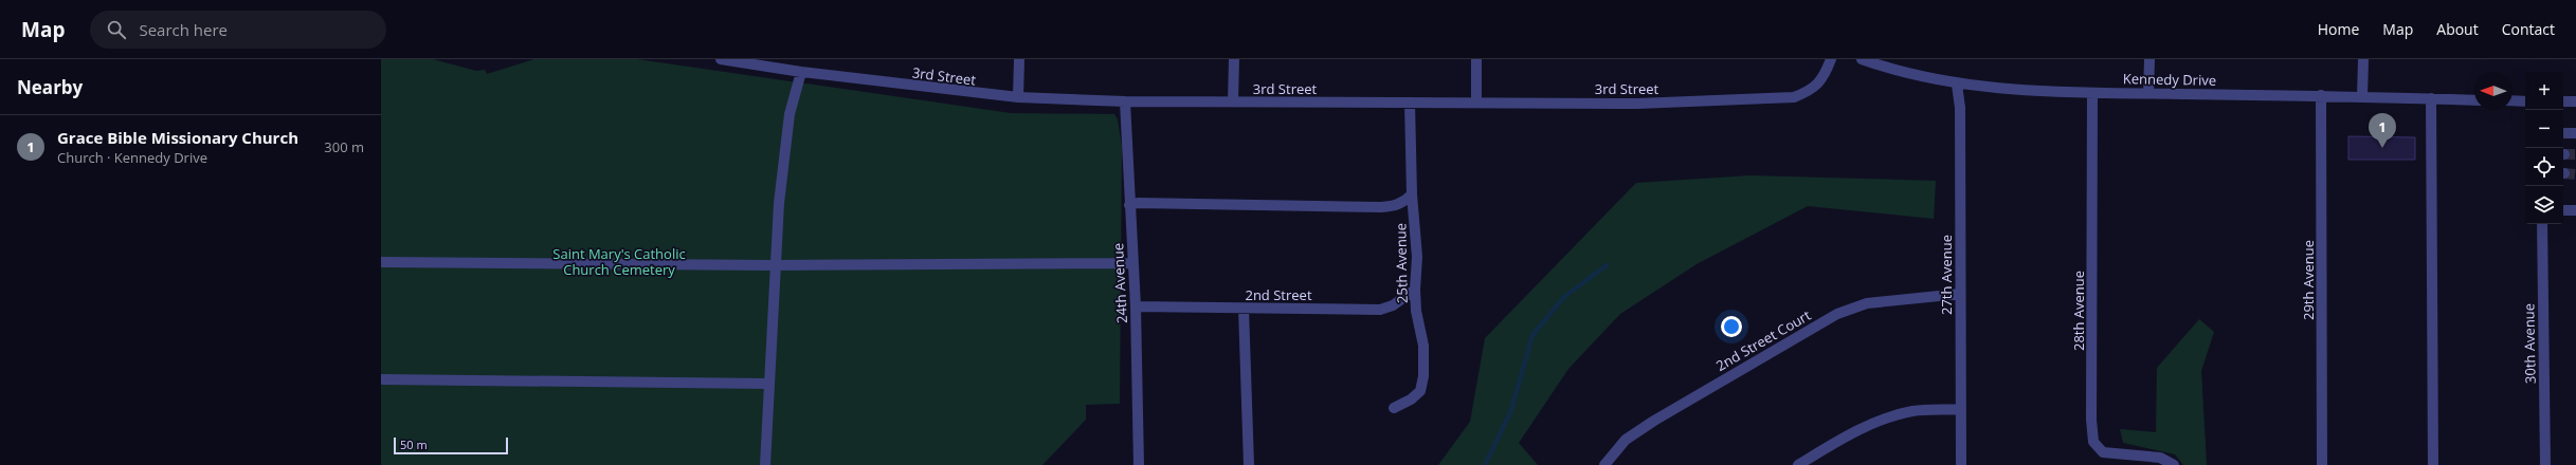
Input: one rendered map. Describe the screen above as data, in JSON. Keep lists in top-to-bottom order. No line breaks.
{"streets":{"street":["3rd Street","Kennedy Drive","25th Avenue","27th Avenue","29th Avenue","24th Avenue","2nd Street","28th Avenue","2nd Street Court","30th Avenue"]},"crossings":[["3rd Street","25th Avenue"],["3rd Street","24th Avenue"],["Kennedy Drive","27th Avenue"],["Kennedy Drive","29th Avenue"],["Kennedy Drive","28th Avenue"],["25th Avenue","2nd Street"],["27th Avenue","2nd Street Court"],["24th Avenue","2nd Street"]],"parks":["Saint Mary's Catholic Church Cemetery"],"scale_bar":"50 m","north":"left","page":{"header":"Map","search":"Search here","nav":["Home","Map","About","Contact"],"heading":"Nearby","map_buttons":["+","−"],"pins":"1","list":[{"mark":"1","name":"Grace Bible Missionary Church","note":"Church · Kennedy Drive","value":"300 m"}],"scale":"50 m"}}
